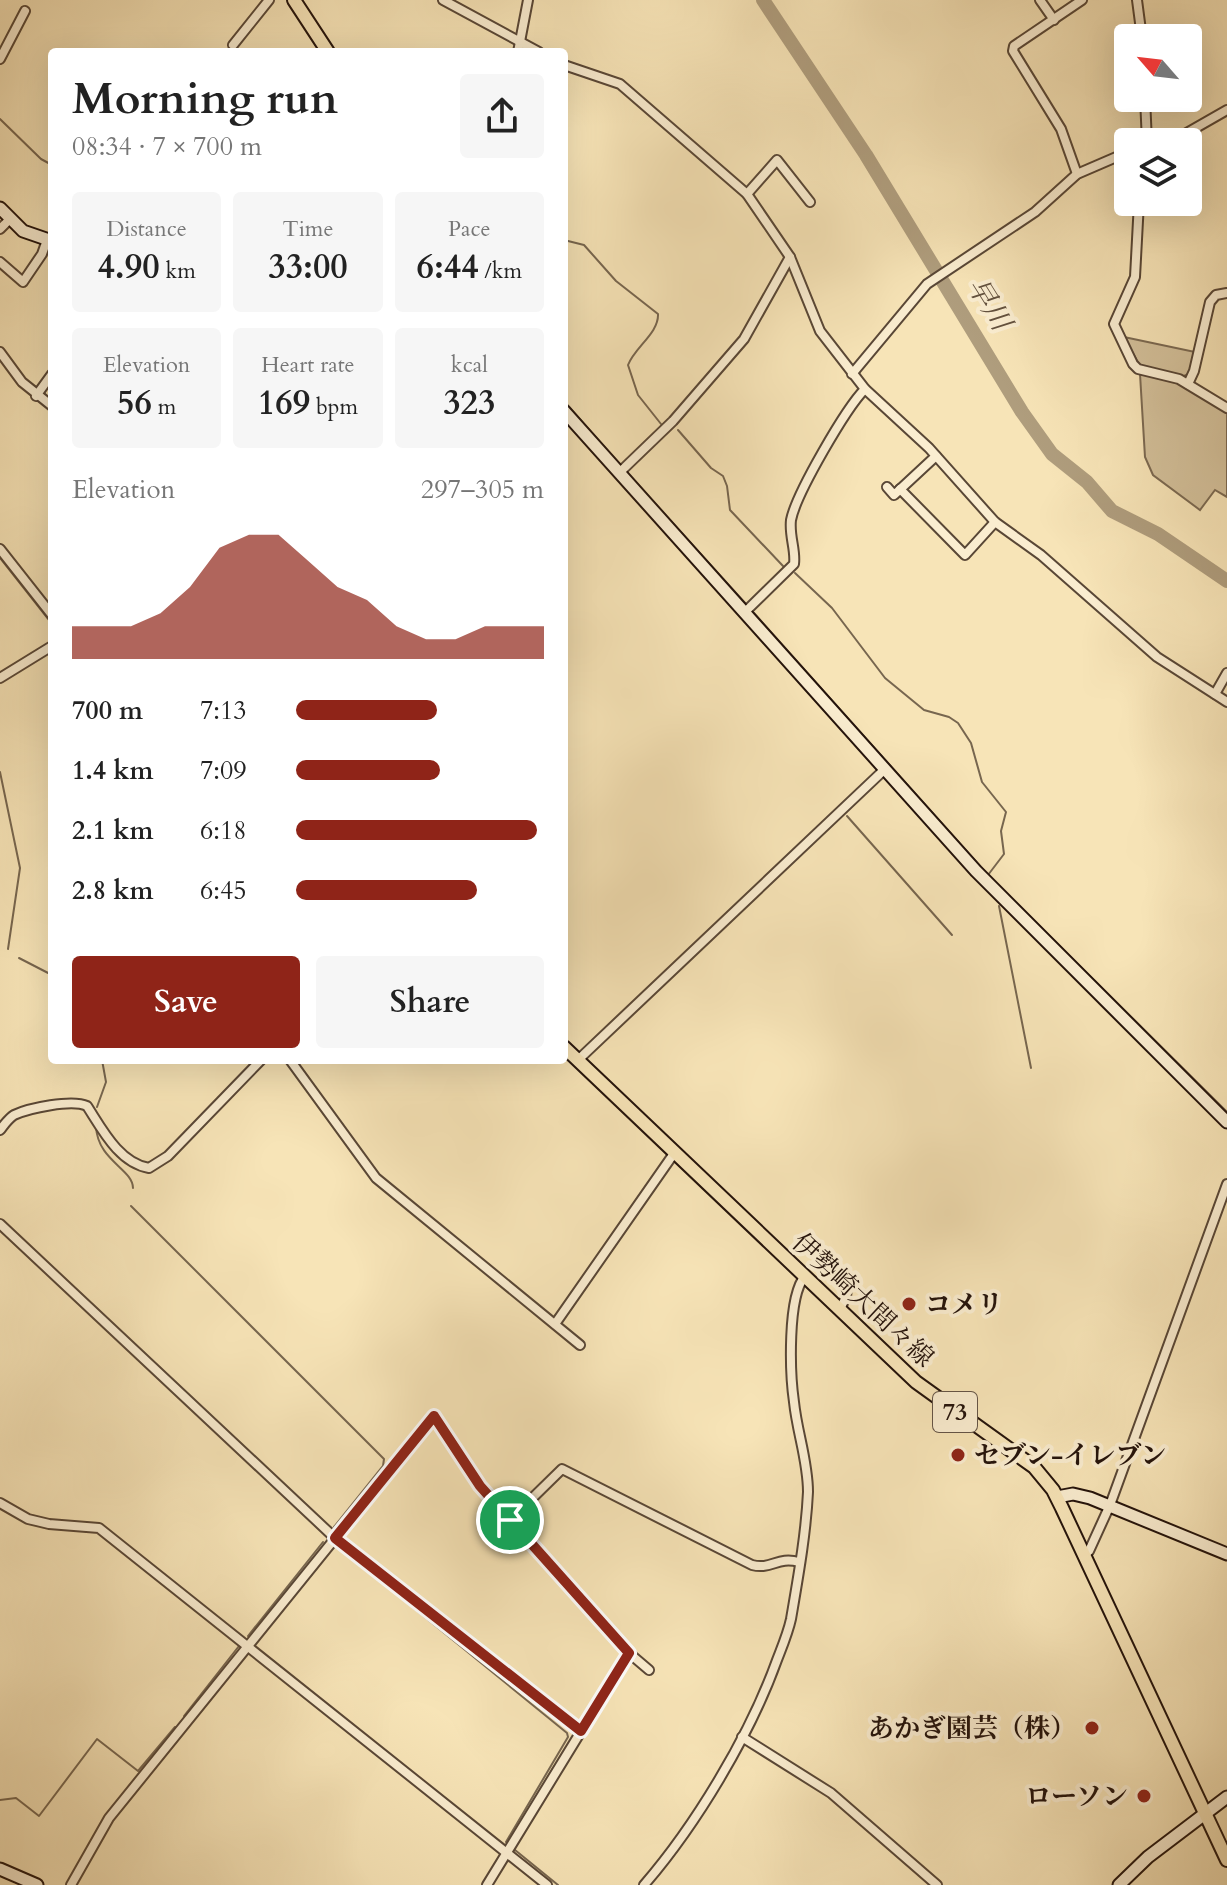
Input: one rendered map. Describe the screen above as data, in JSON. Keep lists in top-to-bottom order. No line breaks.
{"streets":{"main road":["伊勢崎大間々線","73"]},"water":["早川"],"places":["コメリ","セブン-イレブン","あかぎ園芸（株）","ローソン"],"north":"top left","page":{"heading":["Morning run","08:34 · 7 × 700 m"],"stats":[["Distance","4.90 km"],["Time","33:00"],["Pace","6:44 /km"],["Elevation","56 m"],["Heart rate","169 bpm"],["kcal","323"]],"chart":["Elevation","297–305 m"],"list":[{"name":"700 m","note":"7:13"},{"name":"1.4 km","note":"7:09"},{"name":"2.1 km","note":"6:18"},{"name":"2.8 km","note":"6:45"}],"buttons":["Save","Share"]}}
